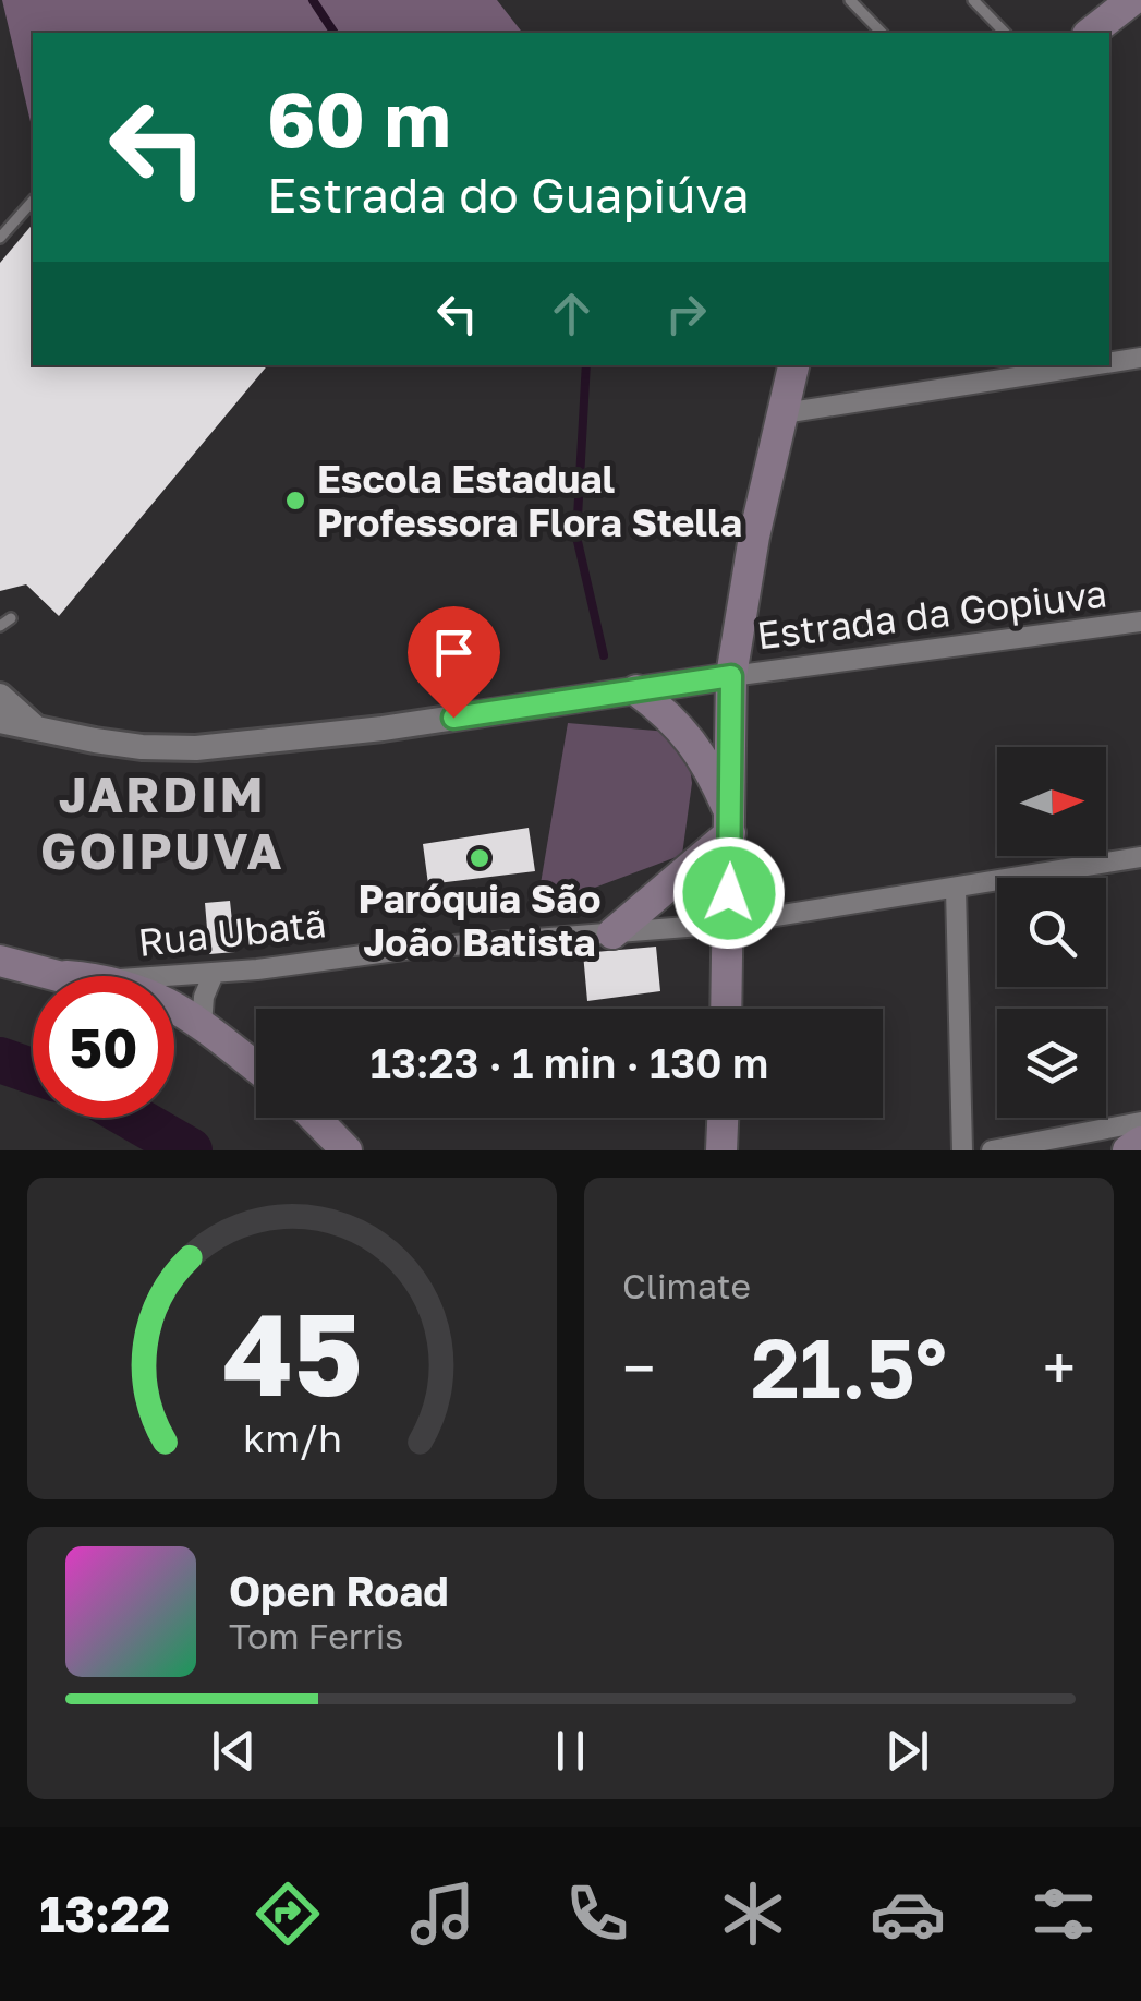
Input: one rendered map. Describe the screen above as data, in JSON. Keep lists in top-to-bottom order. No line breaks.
{"streets":{"street":["Estrada da Gopiuva","Rua Ubatã"]},"districts":["JARDIM GOIPUVA"],"places":["Escola Estadual Professora Flora Stella","Paróquia São João Batista"],"north":"right","page":{"turn":["60 m","Estrada do Guapiúva"],"limit":"50","trip":"13:23 · 1 min · 130 m","tile":"Climate","heat":["−","21.5°","+"],"song":["Open Road","Tom Ferris"],"tabs":"13:22","gauge":["45","km/h"]}}
